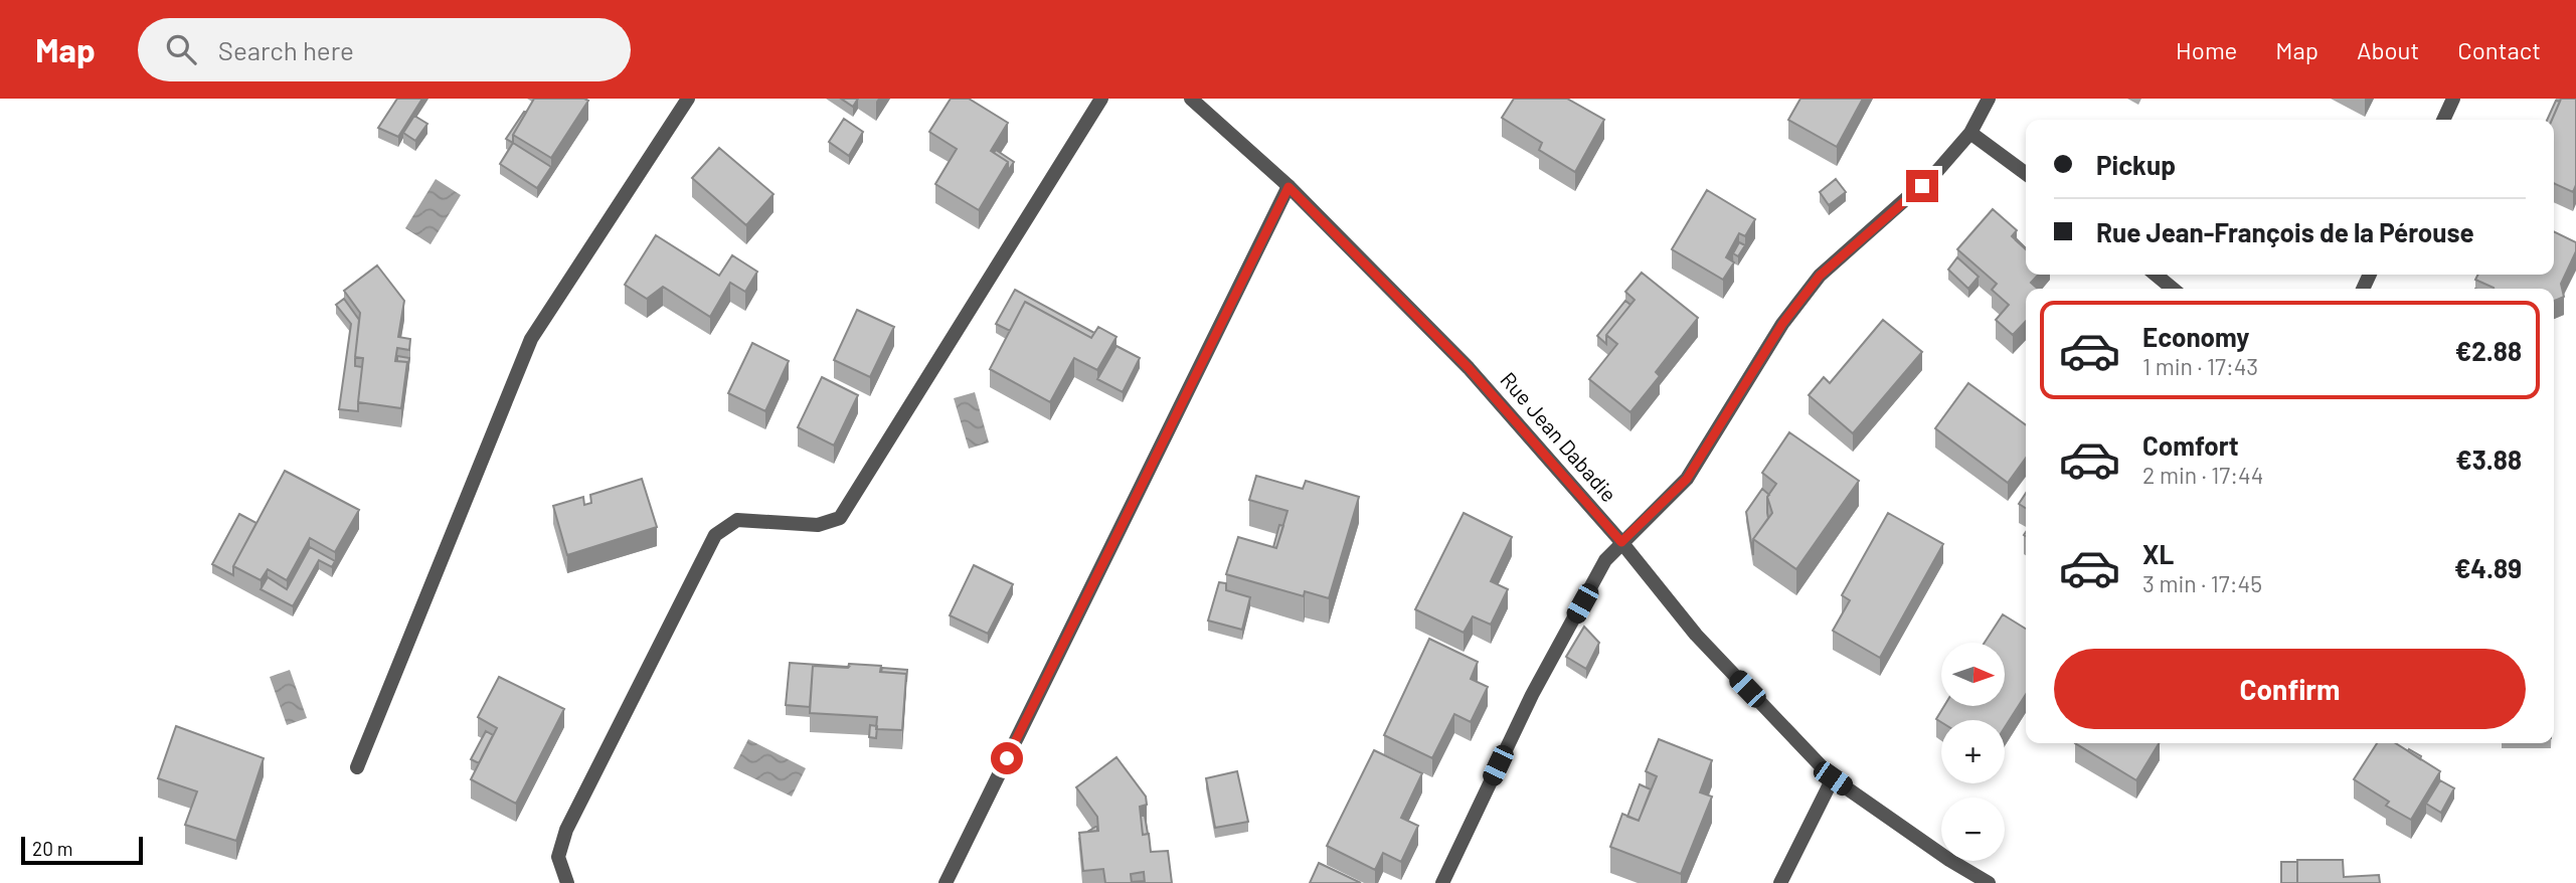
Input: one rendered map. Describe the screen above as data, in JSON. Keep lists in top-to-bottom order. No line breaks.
{"streets":{"street":["Rue Jean Dabadie"]},"scale_bar":"20 m","north":"right","page":{"header":"Map","search":"Search here","nav":["Home","Map","About","Contact"],"banner":["Pickup","Rue Jean-François de la Pérouse"],"list":[{"name":"Economy","note":"1 min · 17:43","value":"€2.88"},{"name":"Comfort","note":"2 min · 17:44","value":"€3.88"},{"name":"XL","note":"3 min · 17:45","value":"€4.89"}],"buttons":"Confirm","map_buttons":["+","−"],"scale":"20 m"}}
